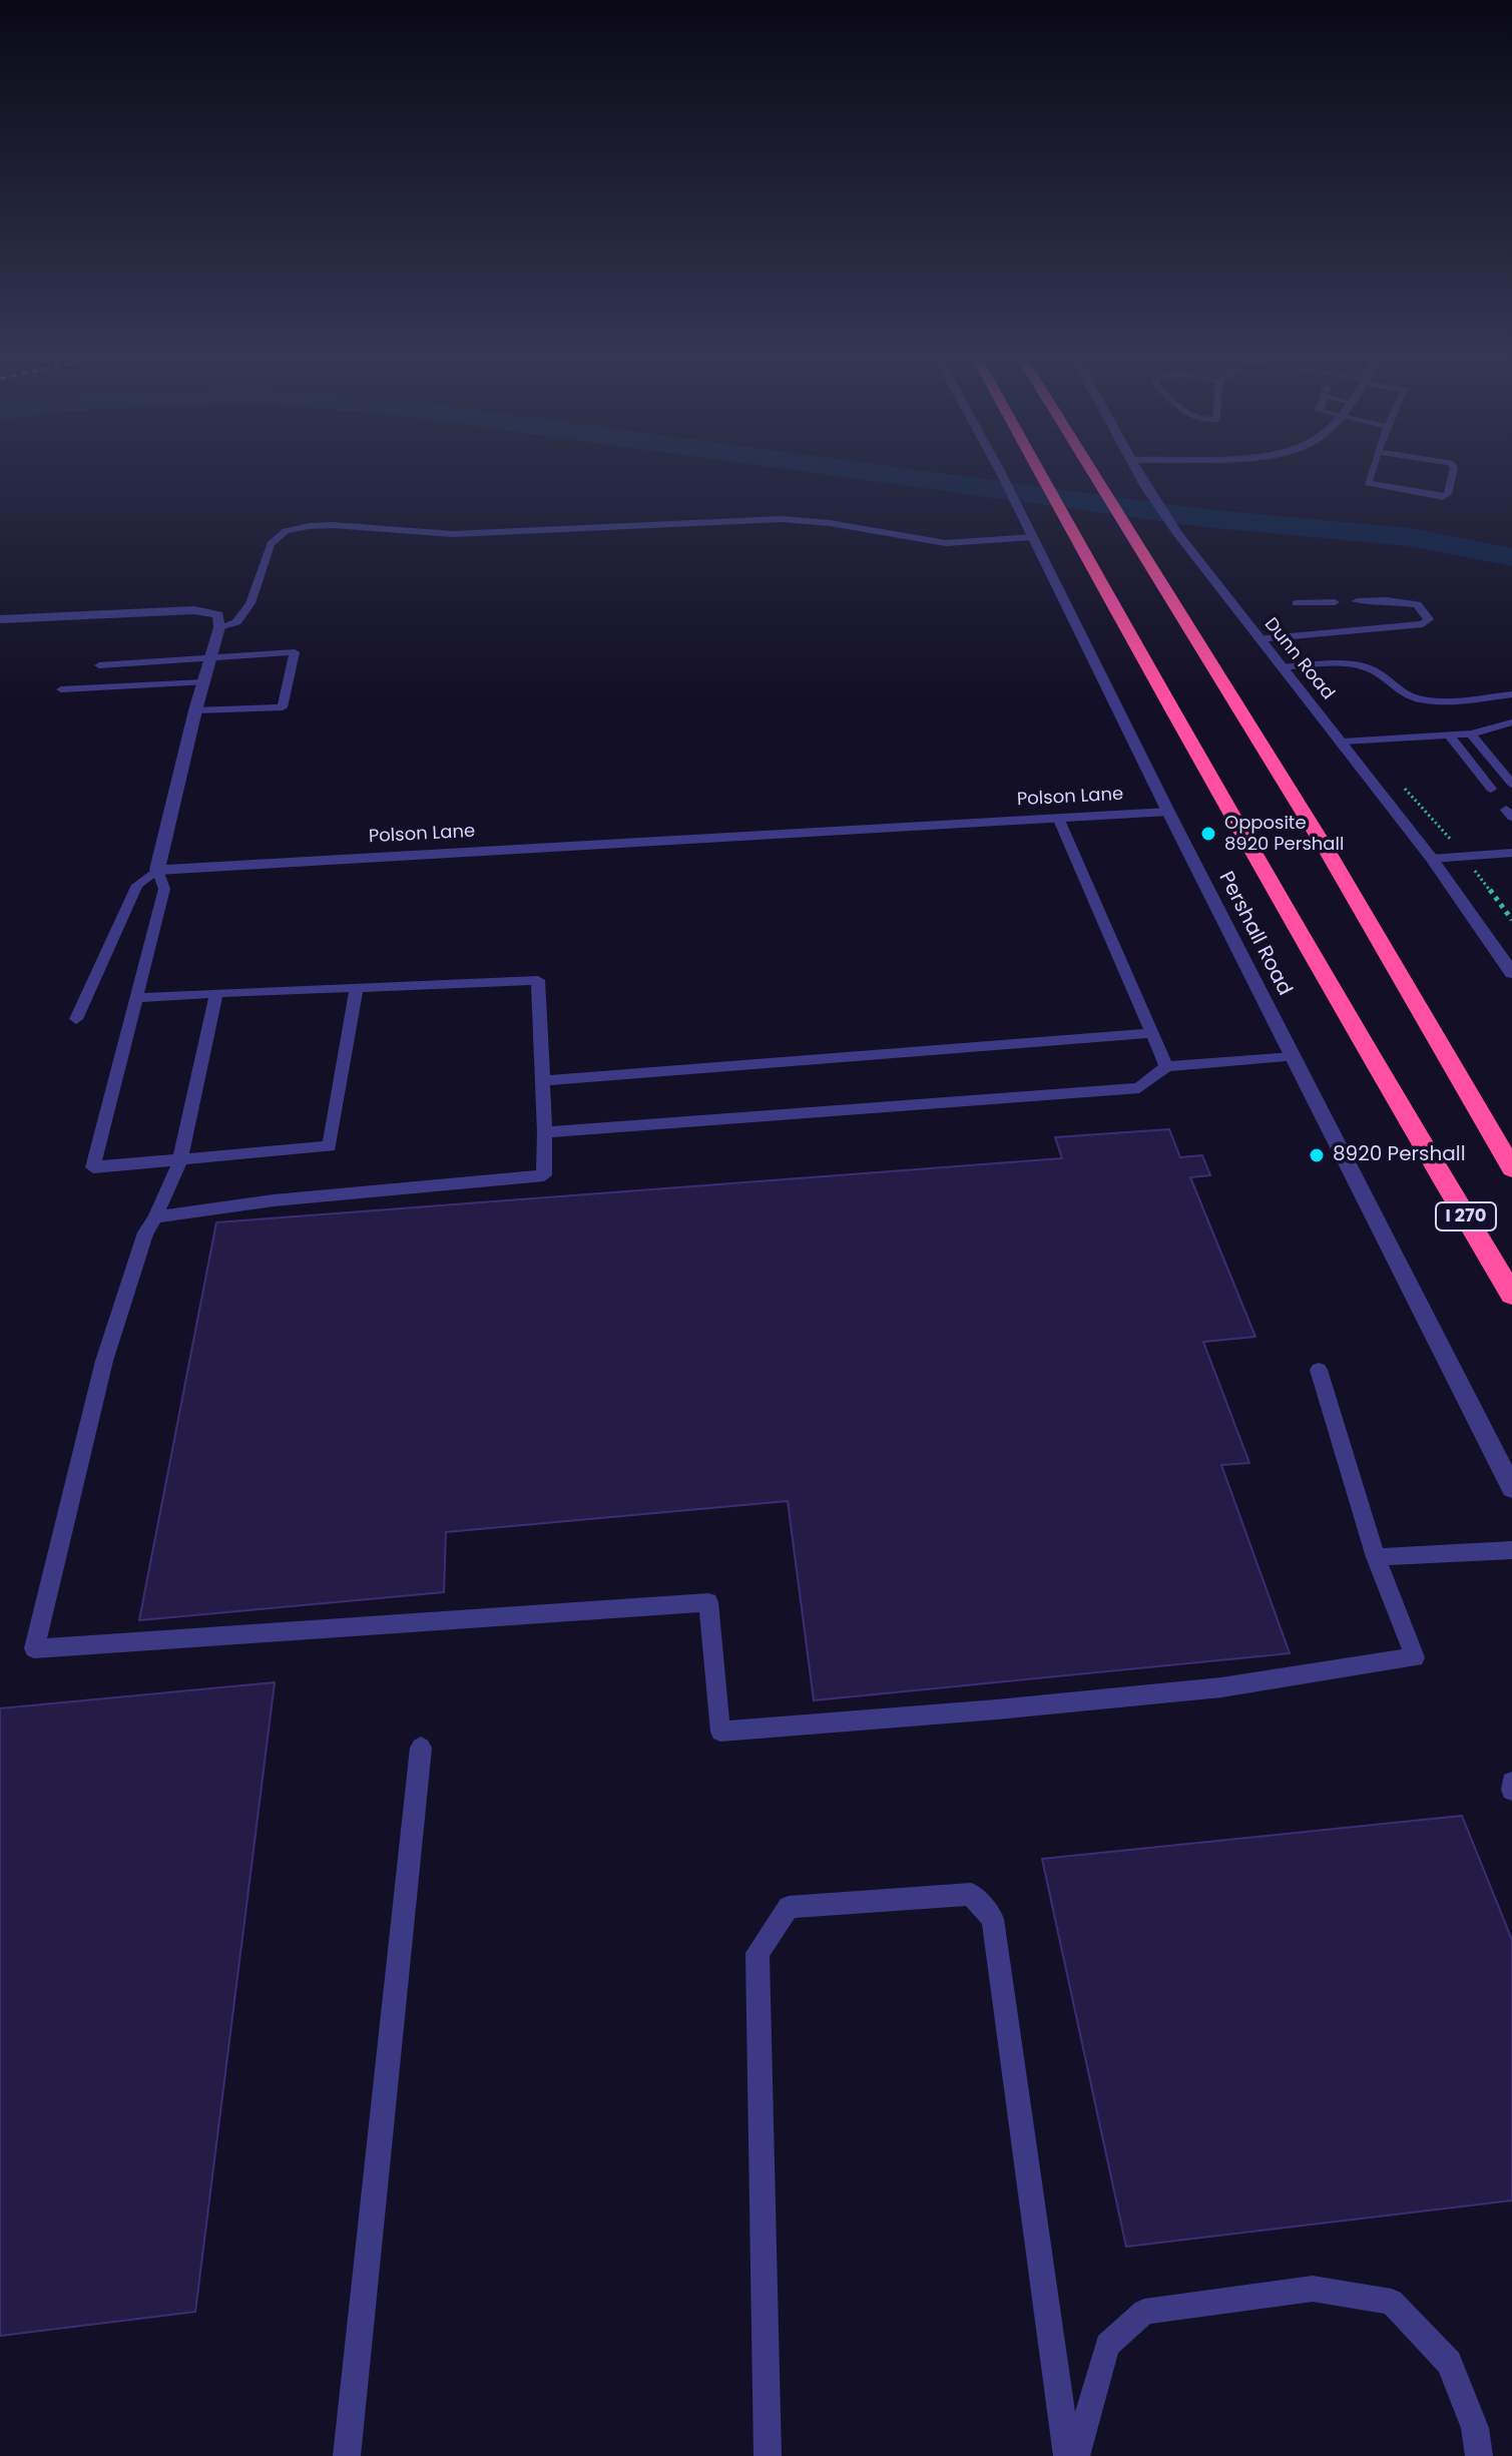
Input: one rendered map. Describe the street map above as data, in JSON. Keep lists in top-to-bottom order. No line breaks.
{"streets":{"highway":["I 270"],"street":["Dunn Road","Polson Lane","Pershall Road"]},"crossings":[["Polson Lane","Pershall Road"]],"places":["Opposite 8920 Pershall","8920 Pershall"]}
